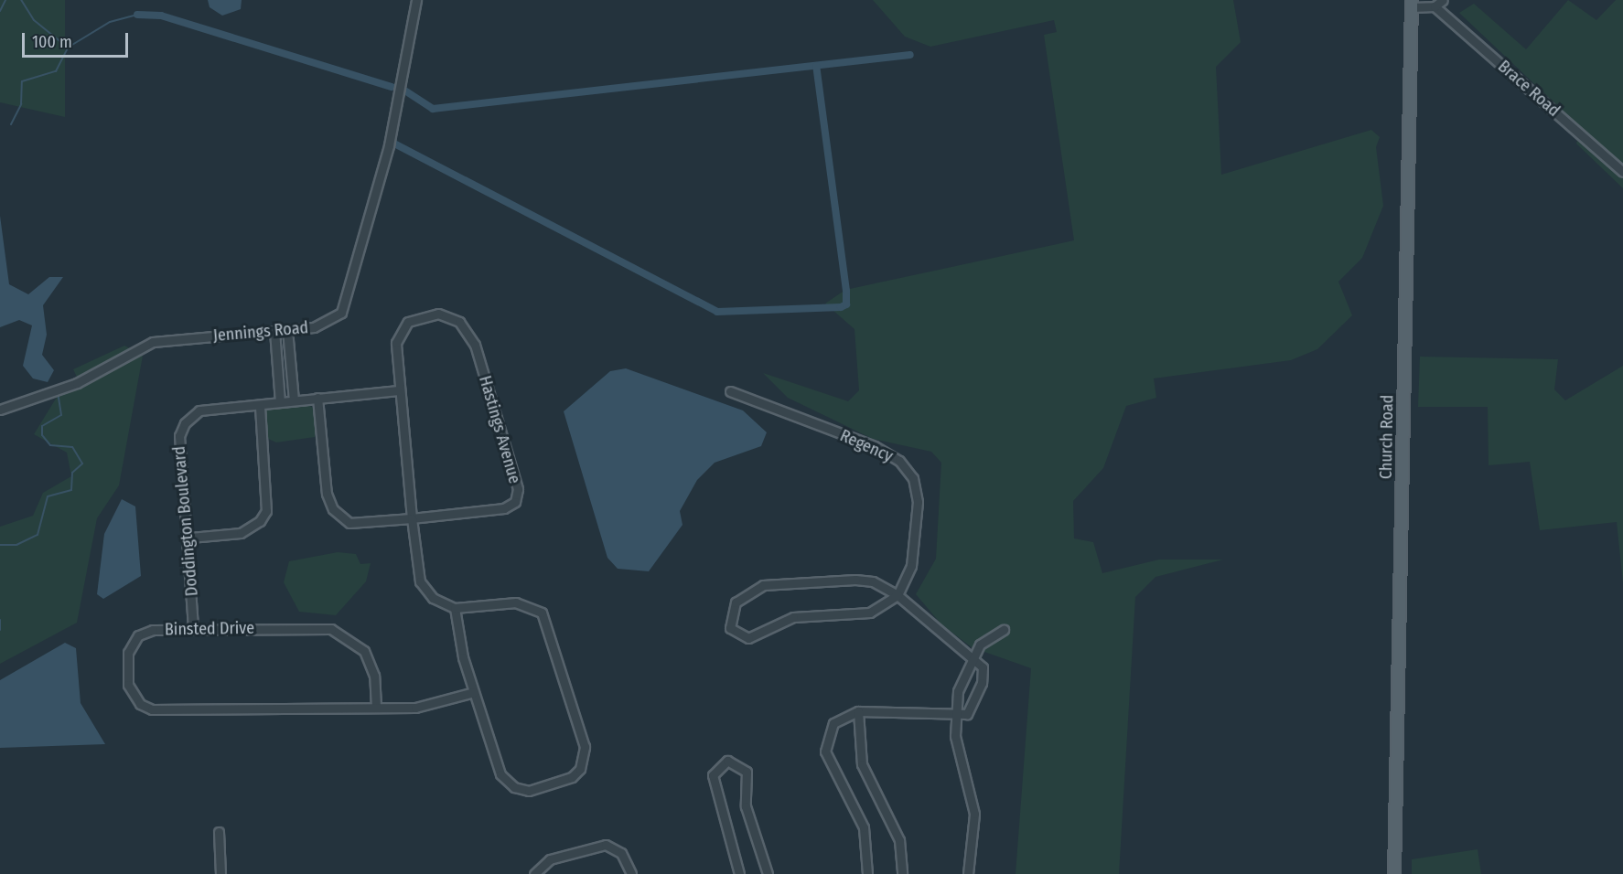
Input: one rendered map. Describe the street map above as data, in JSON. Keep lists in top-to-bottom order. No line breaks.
{"streets":{"main road":["Church Road"],"street":["Brace Road","Jennings Road","Hastings Avenue","Regency","Doddington Boulevard","Binsted Drive"]},"crossings":[["Hastings Avenue","Doddington Boulevard"],["Doddington Boulevard","Binsted Drive"]],"scale_bar":"100 m"}
